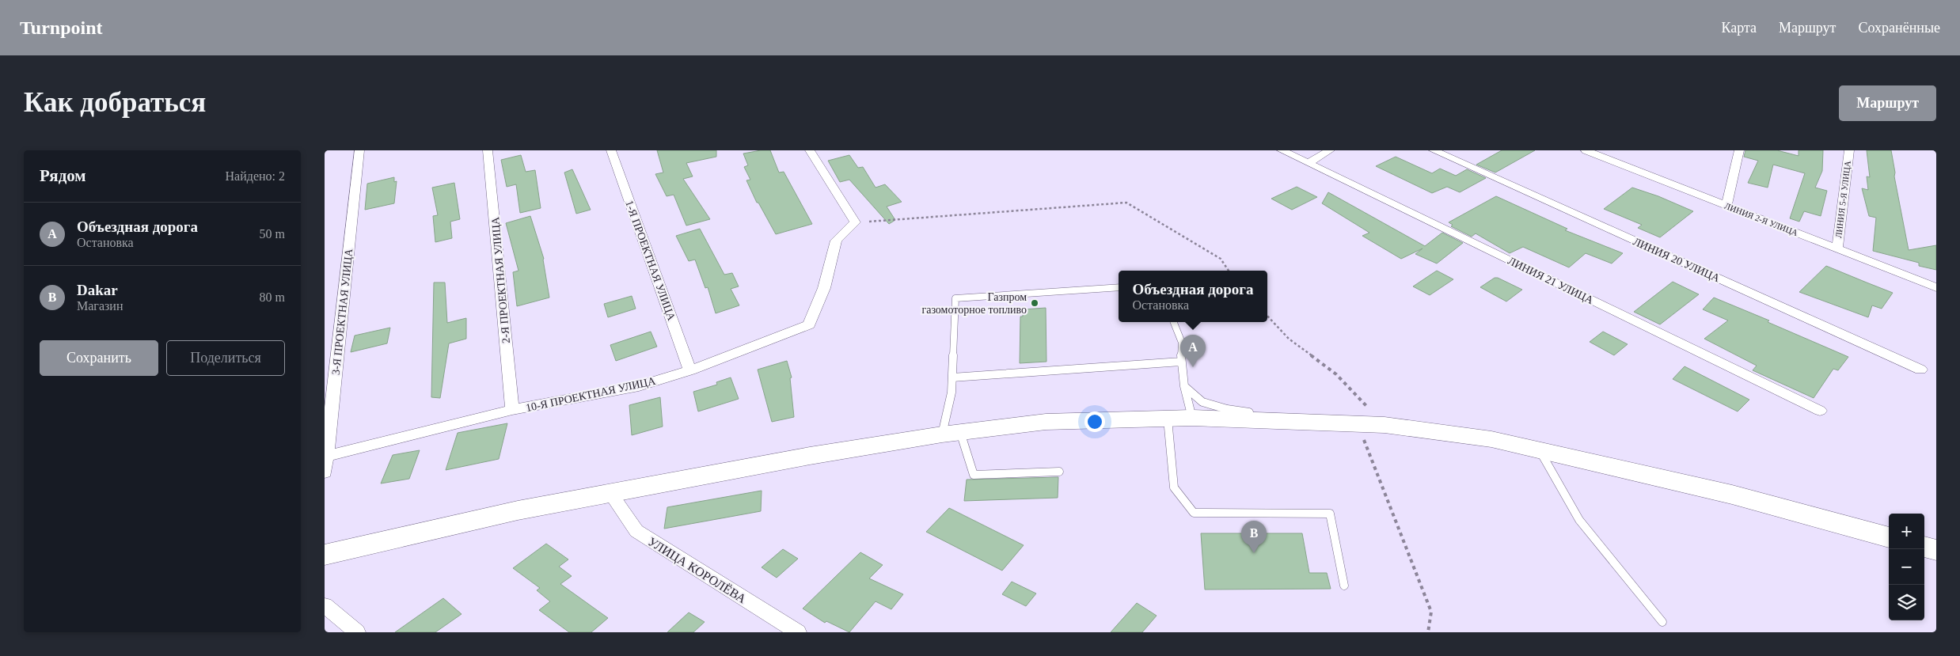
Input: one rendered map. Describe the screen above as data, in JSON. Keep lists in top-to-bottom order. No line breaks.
{"streets":{"street":["ЛИНИЯ 5-Я УЛИЦА","ЛИНИЯ 2-Я УЛИЦА","ЛИНИЯ 20 УЛИЦА","1-Я ПРОЕКТНАЯ УЛИЦА","2-Я ПРОЕКТНАЯ УЛИЦА","ЛИНИЯ 21 УЛИЦА","3-Я ПРОЕКТНАЯ УЛИЦА","10-Я ПРОЕКТНАЯ УЛИЦА","УЛИЦА КОРОЛЁВА"]},"crossings":[["ЛИНИЯ 5-Я УЛИЦА","ЛИНИЯ 2-Я УЛИЦА"],["1-Я ПРОЕКТНАЯ УЛИЦА","10-Я ПРОЕКТНАЯ УЛИЦА"],["2-Я ПРОЕКТНАЯ УЛИЦА","10-Я ПРОЕКТНАЯ УЛИЦА"],["3-Я ПРОЕКТНАЯ УЛИЦА","10-Я ПРОЕКТНАЯ УЛИЦА"]],"places":["Газпром газомоторное топливо"],"page":{"header":"Turnpoint","nav":["Карта","Маршрут","Сохранённые"],"buttons":["Маршрут",["Сохранить","Поделиться"]],"title":"Как добраться","heading":["Рядом","Найдено: 2"],"list":[{"mark":"A","name":"Объездная дорога","note":"Остановка","value":"50 m"},{"mark":"B","name":"Dakar","note":"Магазин","value":"80 m"}],"popup":["Объездная дорога","Остановка"],"pins":["A","B"],"map_buttons":["+","−"]}}
